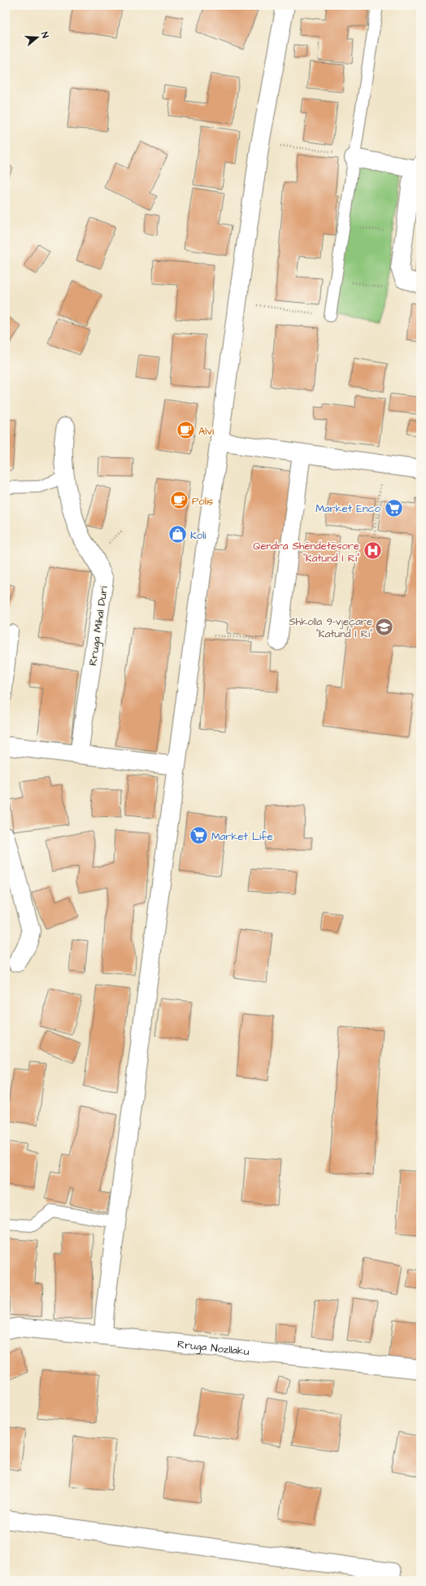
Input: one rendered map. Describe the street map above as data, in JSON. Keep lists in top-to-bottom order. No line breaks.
{"streets":{"street":["Rruga Mihal Duri","Rruga Nozllaku"]},"places":{"cafe":["Alvi","Polis"],"supermarket":["Market Enco","Market Life"],"shop":["Koli"],"hospital":["Qendra Shëndetësore \"Katund I Ri\""],"school or university":["Shkolla 9-vjeçare \"Katund I Ri\""]},"north":"right"}
